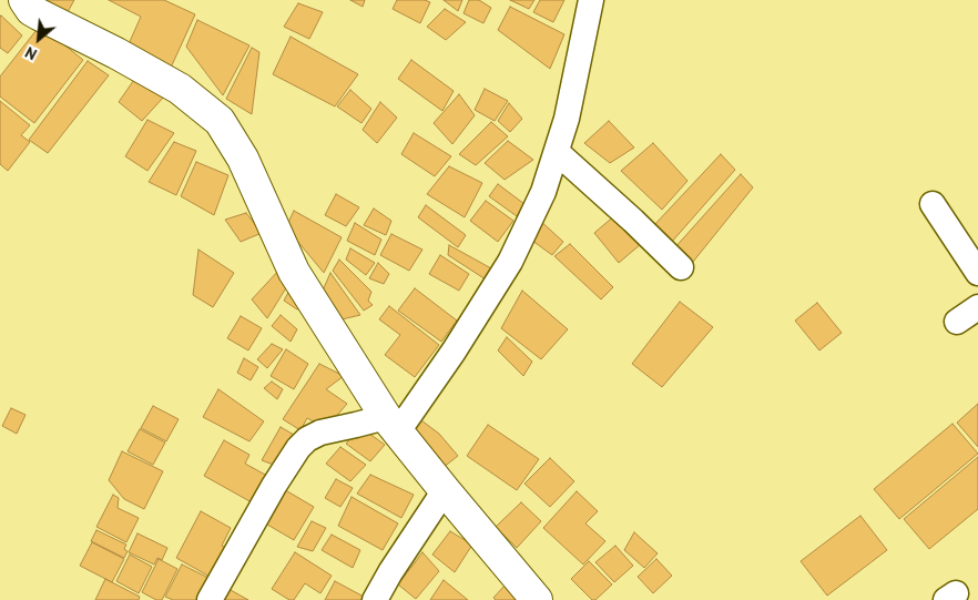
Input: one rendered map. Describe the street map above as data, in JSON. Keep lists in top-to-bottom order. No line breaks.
{"north":"bottom left"}
